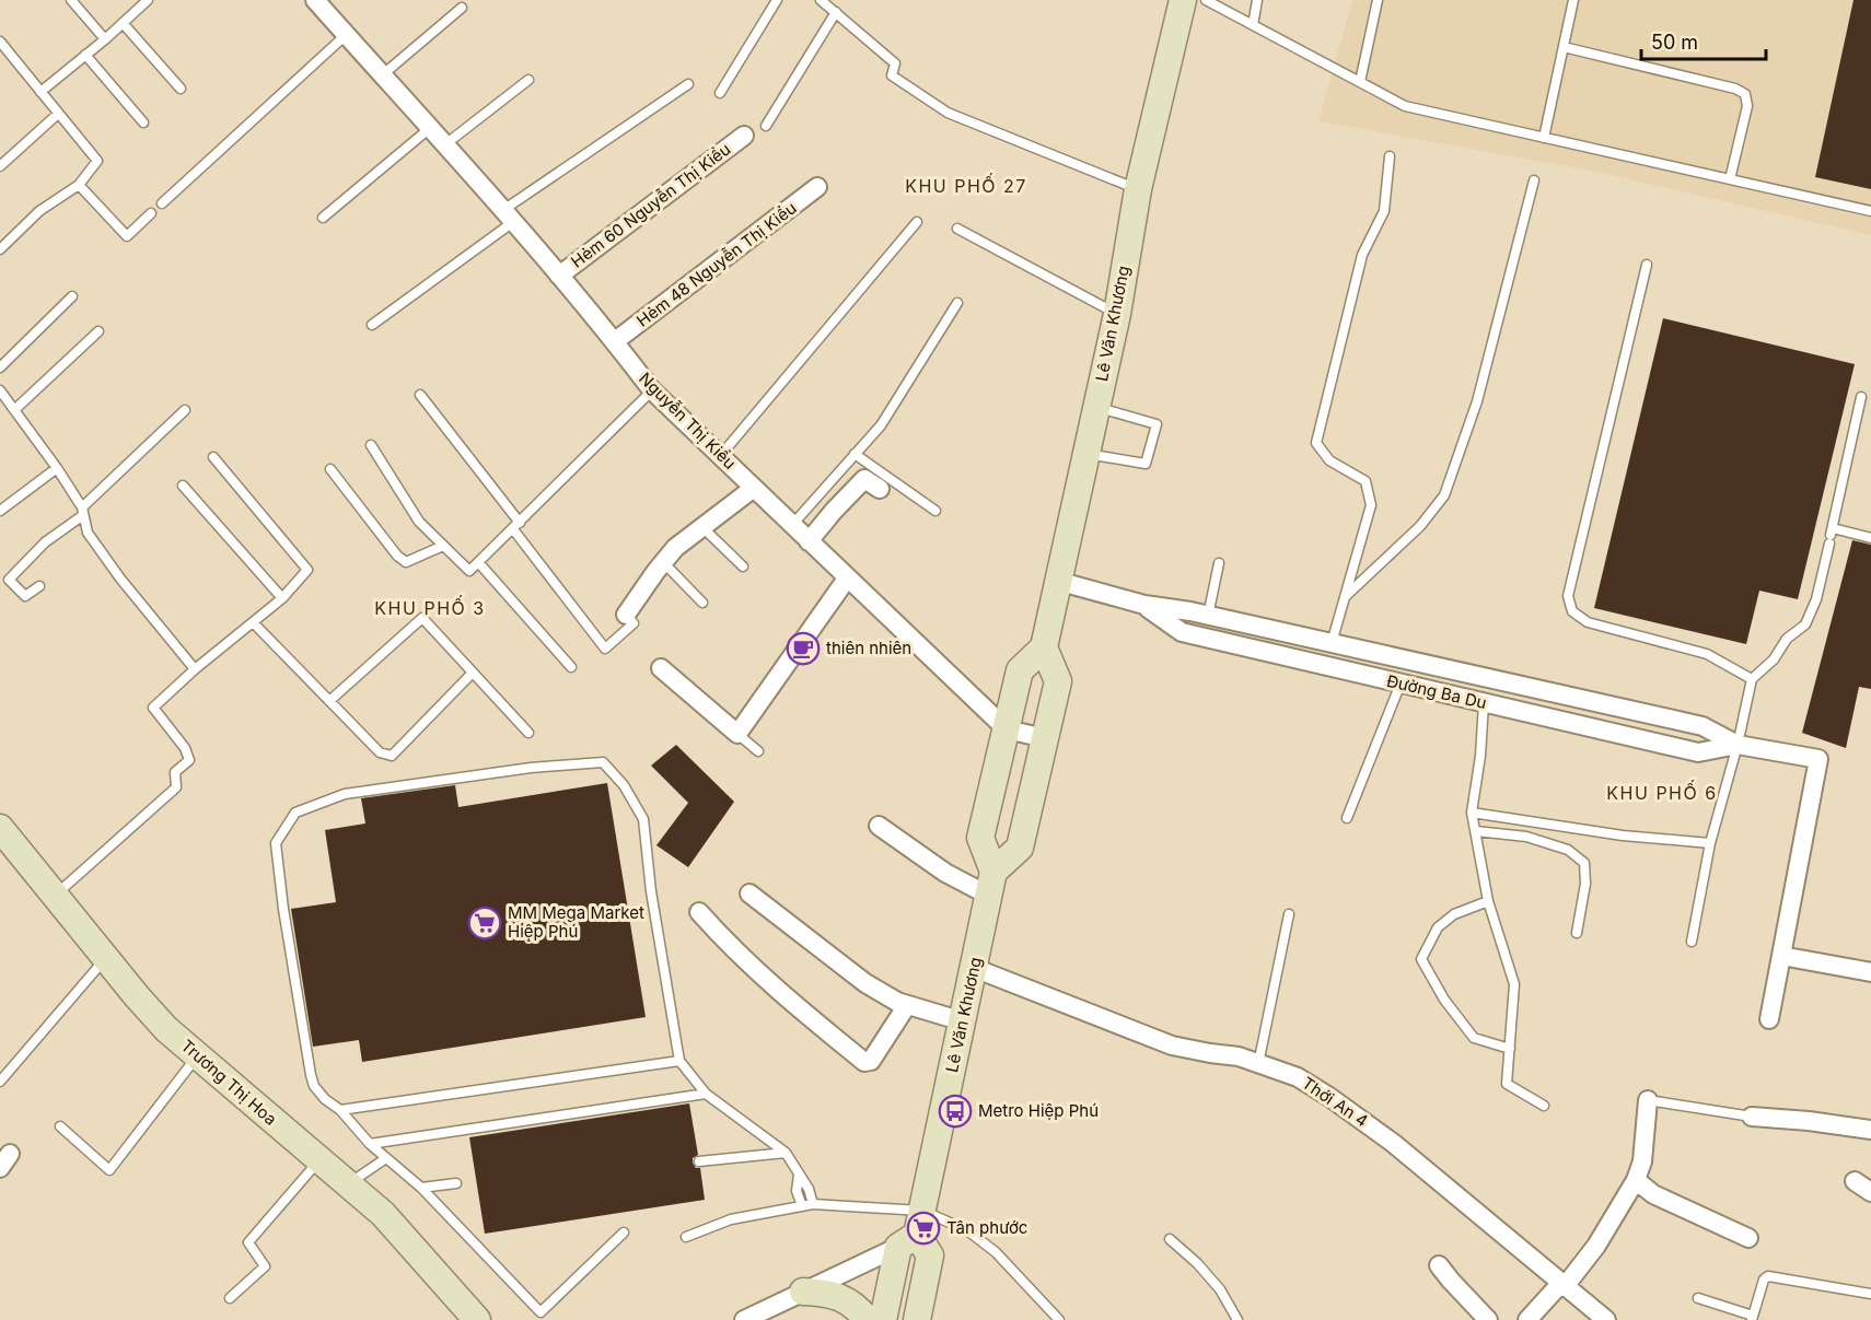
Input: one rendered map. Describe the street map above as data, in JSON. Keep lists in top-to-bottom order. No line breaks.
{"streets":{"main road":["Lê Văn Khương","Trương Thị Hoa"],"street":["Hẻm 60 Nguyễn Thị Kiểu","Hẻm 48 Nguyễn Thị Kiểu","Nguyễn Thị Kiểu","Đường Ba Du","Thới An 4"]},"crossings":[["Hẻm 60 Nguyễn Thị Kiểu","Nguyễn Thị Kiểu"],["Hẻm 48 Nguyễn Thị Kiểu","Nguyễn Thị Kiểu"],["Lê Văn Khương","Đường Ba Du"],["Lê Văn Khương","Thới An 4"]],"districts":["KHU PHỐ 27","KHU PHỐ 3","KHU PHỐ 6"],"places":{"cafe":["thiên nhiên"],"supermarket":["MM Mega Market Hiệp Phú","Tân phước"],"bus stop":["Metro Hiệp Phú"]},"scale_bar":"50 m"}
